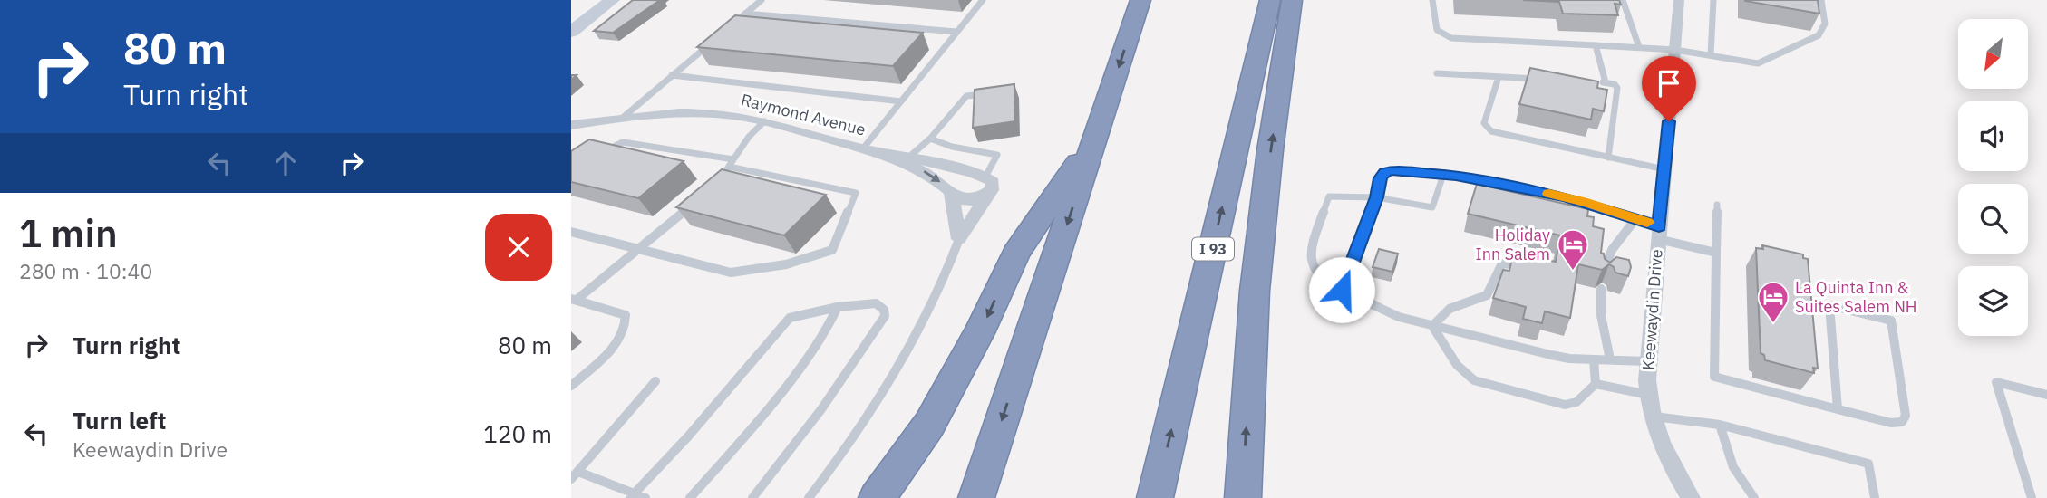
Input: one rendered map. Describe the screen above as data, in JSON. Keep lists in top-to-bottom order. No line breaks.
{"streets":{"highway":["I 93"],"street":["Raymond Avenue","Keewaydin Drive"]},"places":{"hotel":["Holiday Inn Salem","La Quinta Inn & Suites Salem NH"]},"north":"bottom left","page":{"turn":["80 m","Turn right"],"heading":["1 min","280 m · 10:40"],"list":[{"name":"Turn right","value":"80 m"},{"name":"Turn left","note":"Keewaydin Drive","value":"120 m"}]}}
